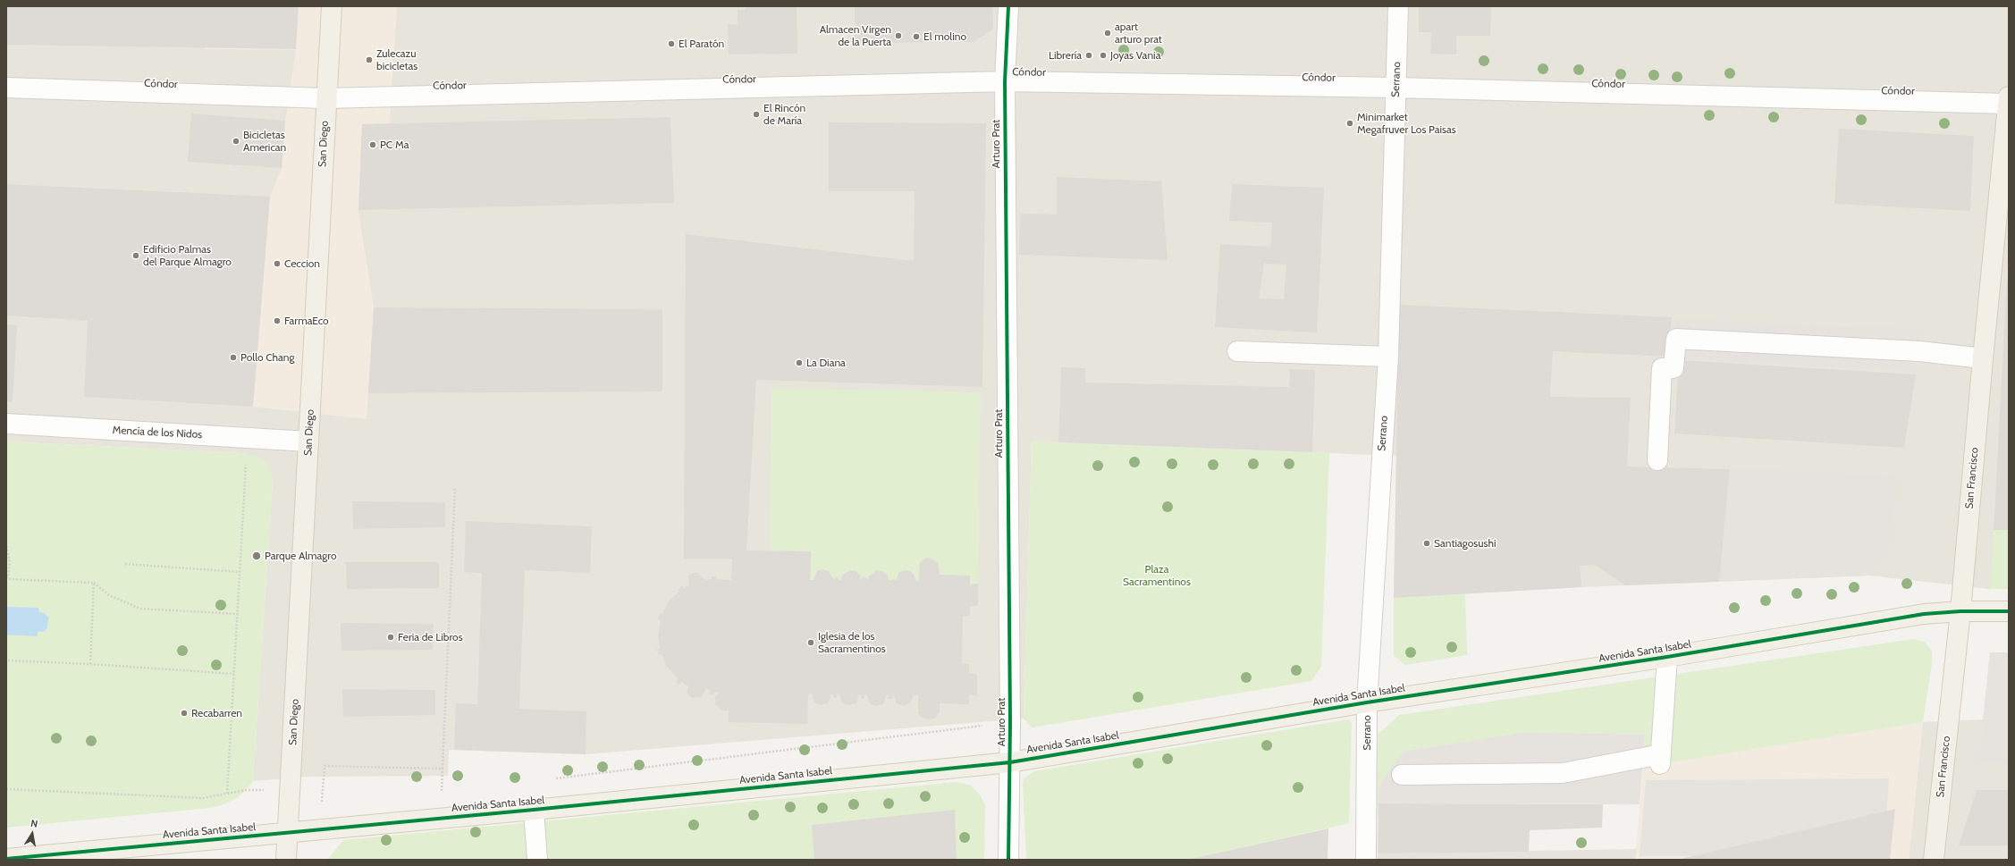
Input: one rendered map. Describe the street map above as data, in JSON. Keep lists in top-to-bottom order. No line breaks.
{"streets":{"main road":["San Diego","San Francisco","Avenida Santa Isabel"],"street":["Cóndor","Serrano","Arturo Prat","Mencía de los Nidos"]},"crossings":[["Cóndor","Serrano"],["Cóndor","San Diego"],["Cóndor","Arturo Prat"],["Cóndor","San Francisco"],["Serrano","Avenida Santa Isabel"],["San Diego","Mencía de los Nidos"],["San Diego","Avenida Santa Isabel"],["Arturo Prat","Avenida Santa Isabel"],["San Francisco","Avenida Santa Isabel"]],"parks":["Plaza Sacramentinos"],"places":["apart arturo prat","Almacen Virgen de la Puerta","El molino","El Paratón","Librería","Joyas Vania","Zulecazu bicicletas","El Rincón de María","Minimarket Megafruver Los Paisas","Bicicletas American","PC Ma","Edificio Palmas del Parque Almagro","Ceccion","FarmaEco","Pollo Chang","La Diana","Santiagosushi","Parque Almagro","Feria de Libros","Iglesia de los Sacramentinos","Recabarren"],"north":"top"}
